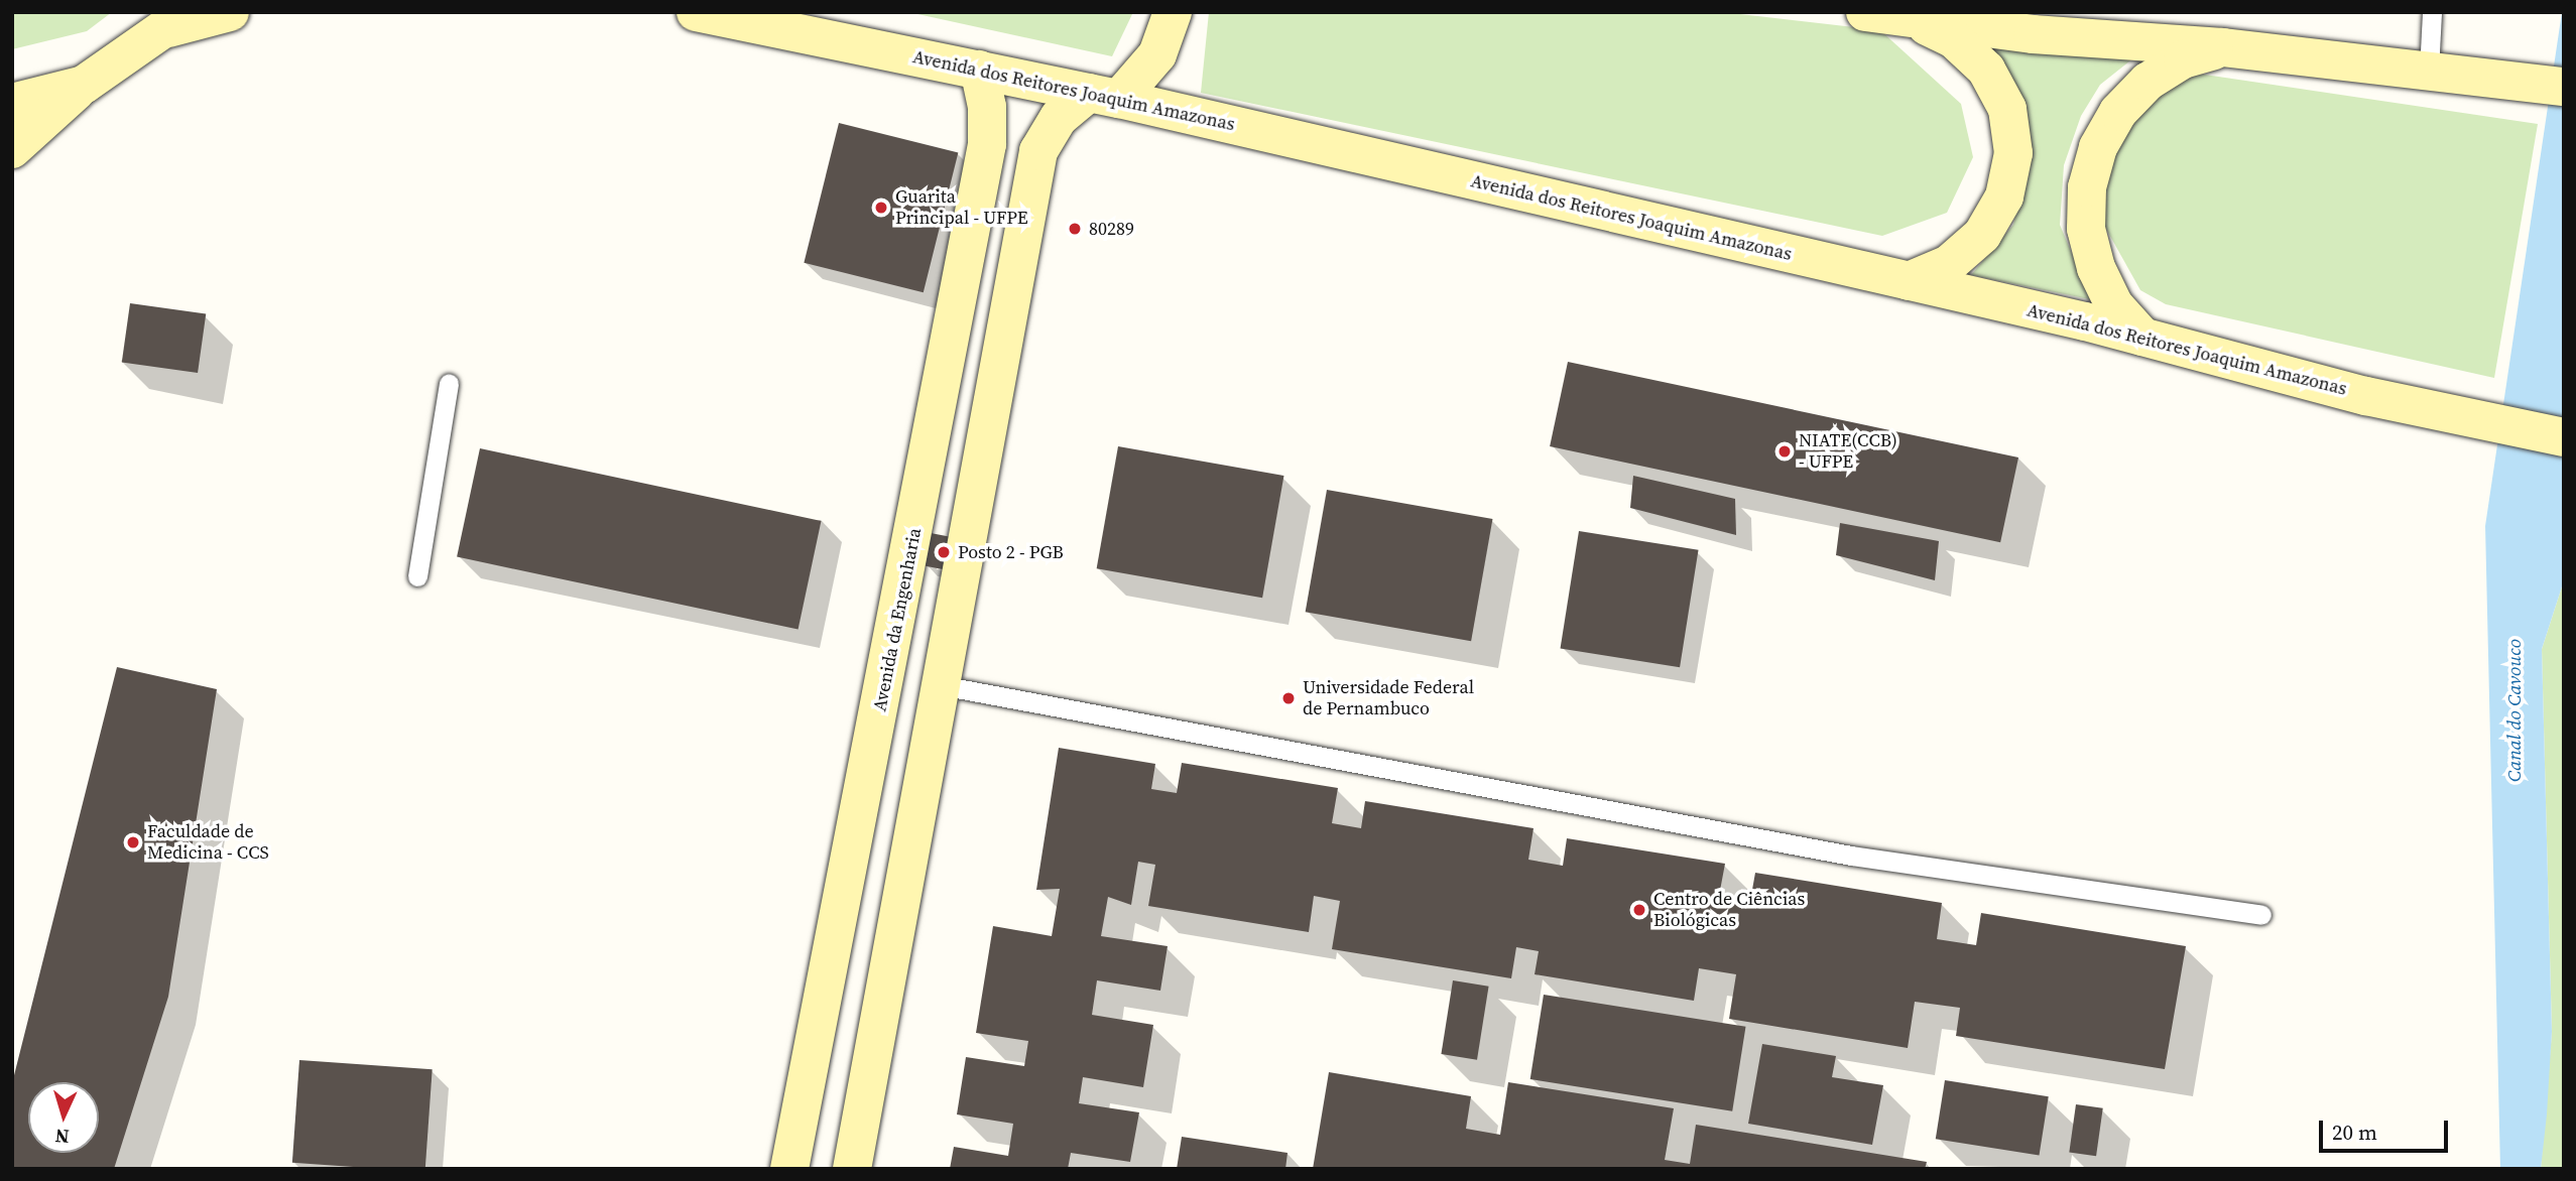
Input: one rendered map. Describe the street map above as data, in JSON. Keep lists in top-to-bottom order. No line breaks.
{"streets":{"street":["Avenida dos Reitores Joaquim Amazonas","Avenida da Engenharia"]},"crossings":[["Avenida dos Reitores Joaquim Amazonas","Avenida da Engenharia"]],"water":["Canal do Cavouco"],"places":["Guarita Principal - UFPE","80289","NIATE(CCB) - UFPE","Posto 2 - PGB","Universidade Federal de Pernambuco","Faculdade de Medicina - CCS","Centro de Ciências Biológicas"],"scale_bar":"20 m","north":"bottom"}
